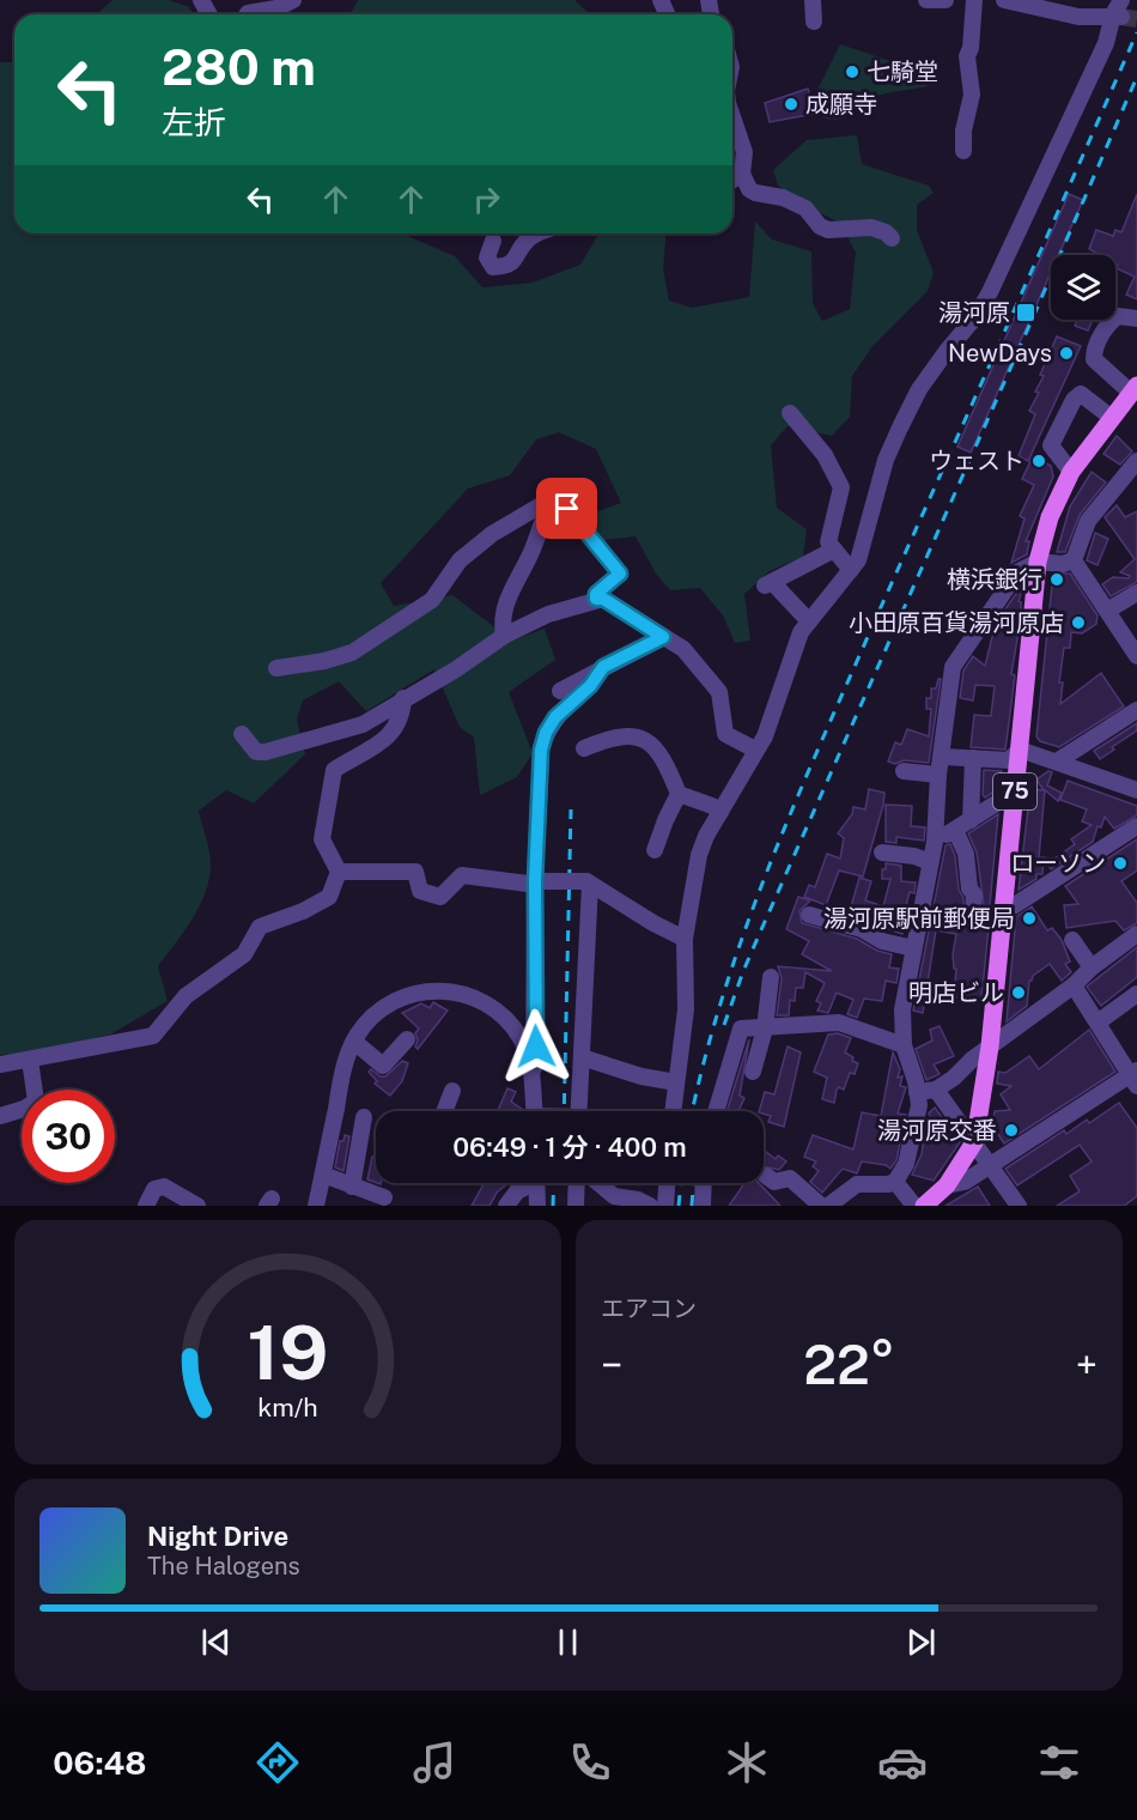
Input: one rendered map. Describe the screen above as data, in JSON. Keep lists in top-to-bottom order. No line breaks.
{"streets":{"main road":["75"]},"places":{"other":["七騎堂","成願寺","NewDays","ウェスト","横浜銀行","小田原百貨湯河原店","ローソン","湯河原駅前郵便局","明店ビル","湯河原交番"],"transit":["湯河原"]},"page":{"turn":["280 m","左折"],"limit":"30","trip":"06:49 · 1 分 · 400 m","tile":"エアコン","heat":["−","22°","+"],"song":["Night Drive","The Halogens"],"tabs":"06:48","gauge":["19","km/h"]}}
